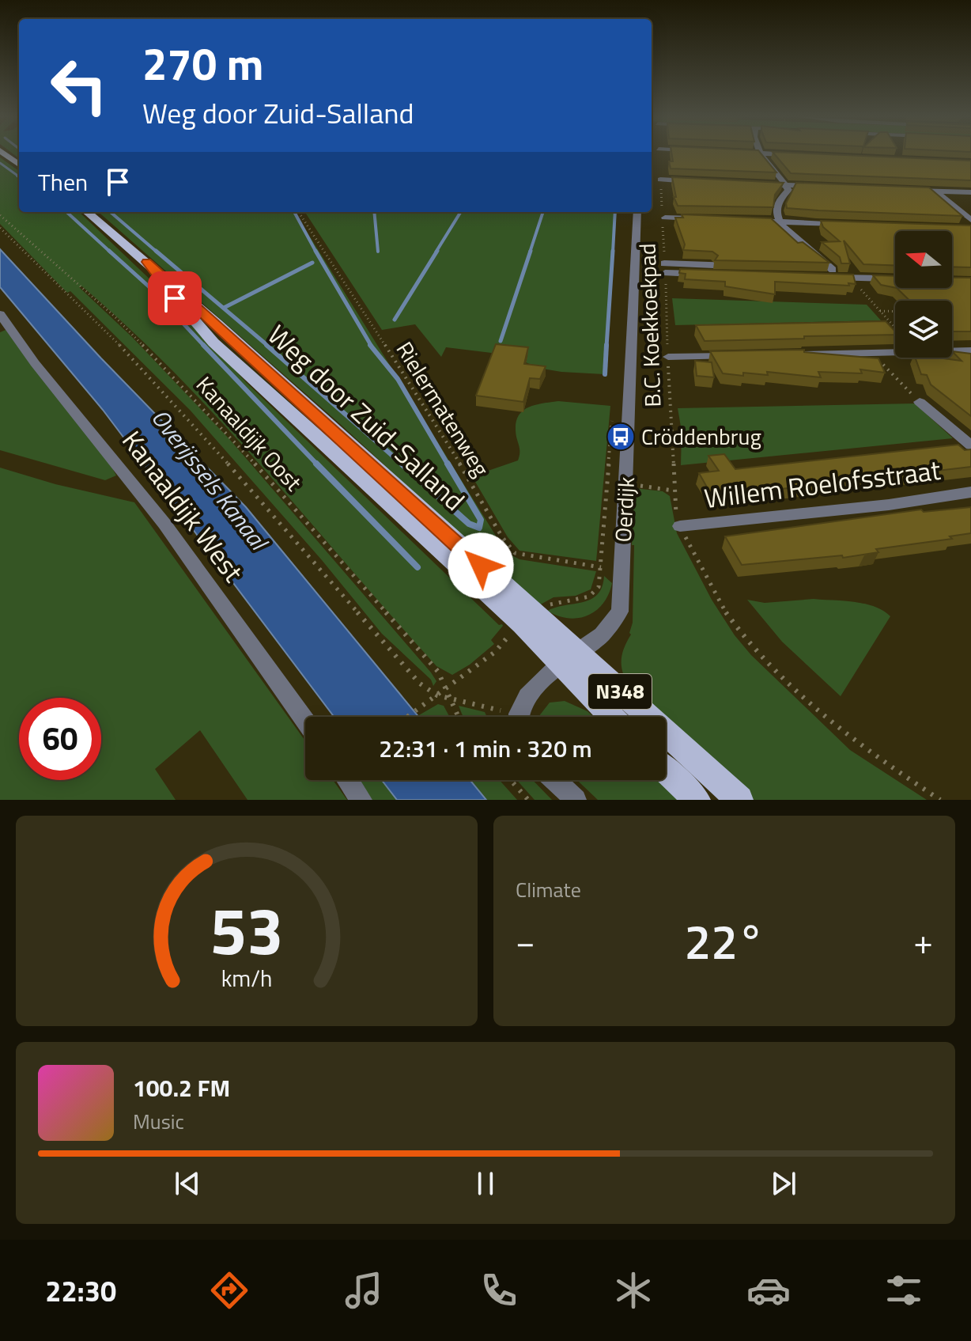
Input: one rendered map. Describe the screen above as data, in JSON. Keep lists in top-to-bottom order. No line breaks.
{"streets":{"main road":["Weg door Zuid-Salland","N348"],"street":["Willem Roelofsstraat","Kanaaldijk West","Oerdijk"],"path":["B.C. Koekkoekpad","Rielermatenweg","Kanaaldijk Oost"]},"crossings":[["B.C. Koekkoekpad","Willem Roelofsstraat"],["Rielermatenweg","Oerdijk"],["Weg door Zuid-Salland","Oerdijk"]],"water":["Overijssels Kanaal"],"places":{"bus stop":["Cröddenbrug"]},"north":"left","page":{"turn":["270 m","Weg door Zuid-Salland"],"then":"Then","limit":"60","trip":"22:31 · 1 min · 320 m","tile":"Climate","heat":["−","22°","+"],"song":["100.2 FM","Music"],"tabs":"22:30","gauge":["53","km/h"]}}
